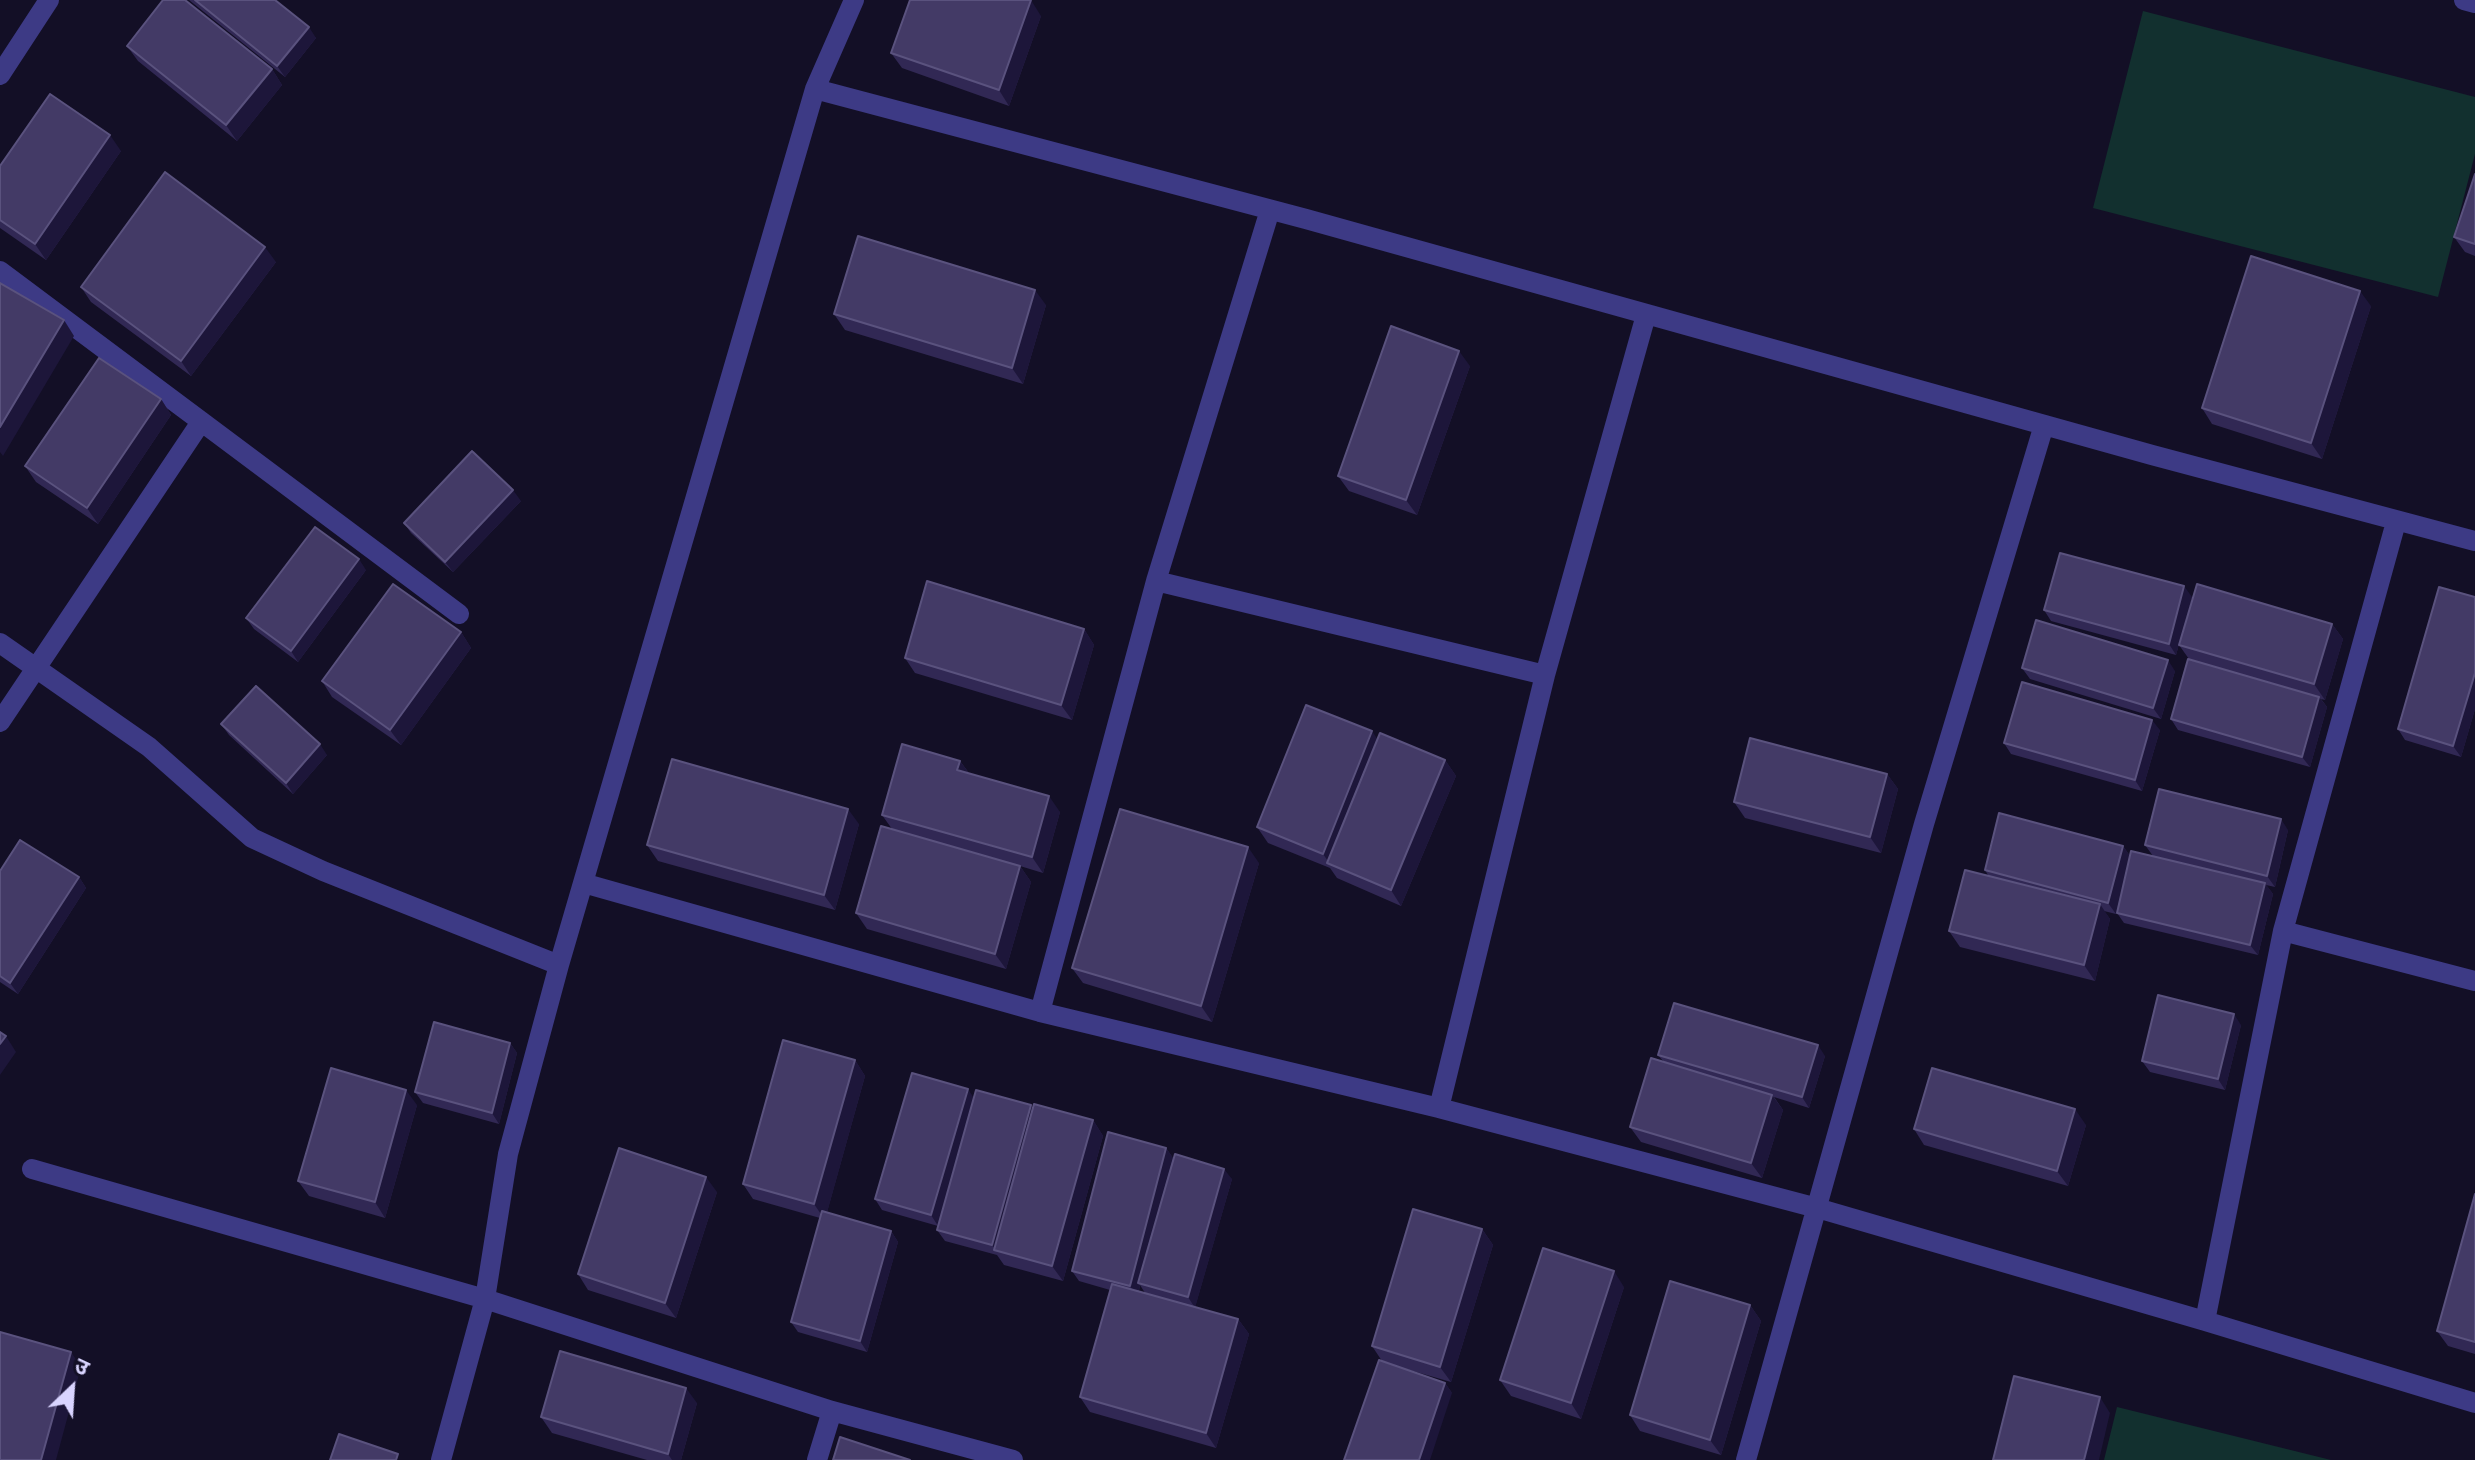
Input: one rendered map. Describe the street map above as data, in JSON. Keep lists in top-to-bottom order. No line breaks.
{"north":"top right"}
